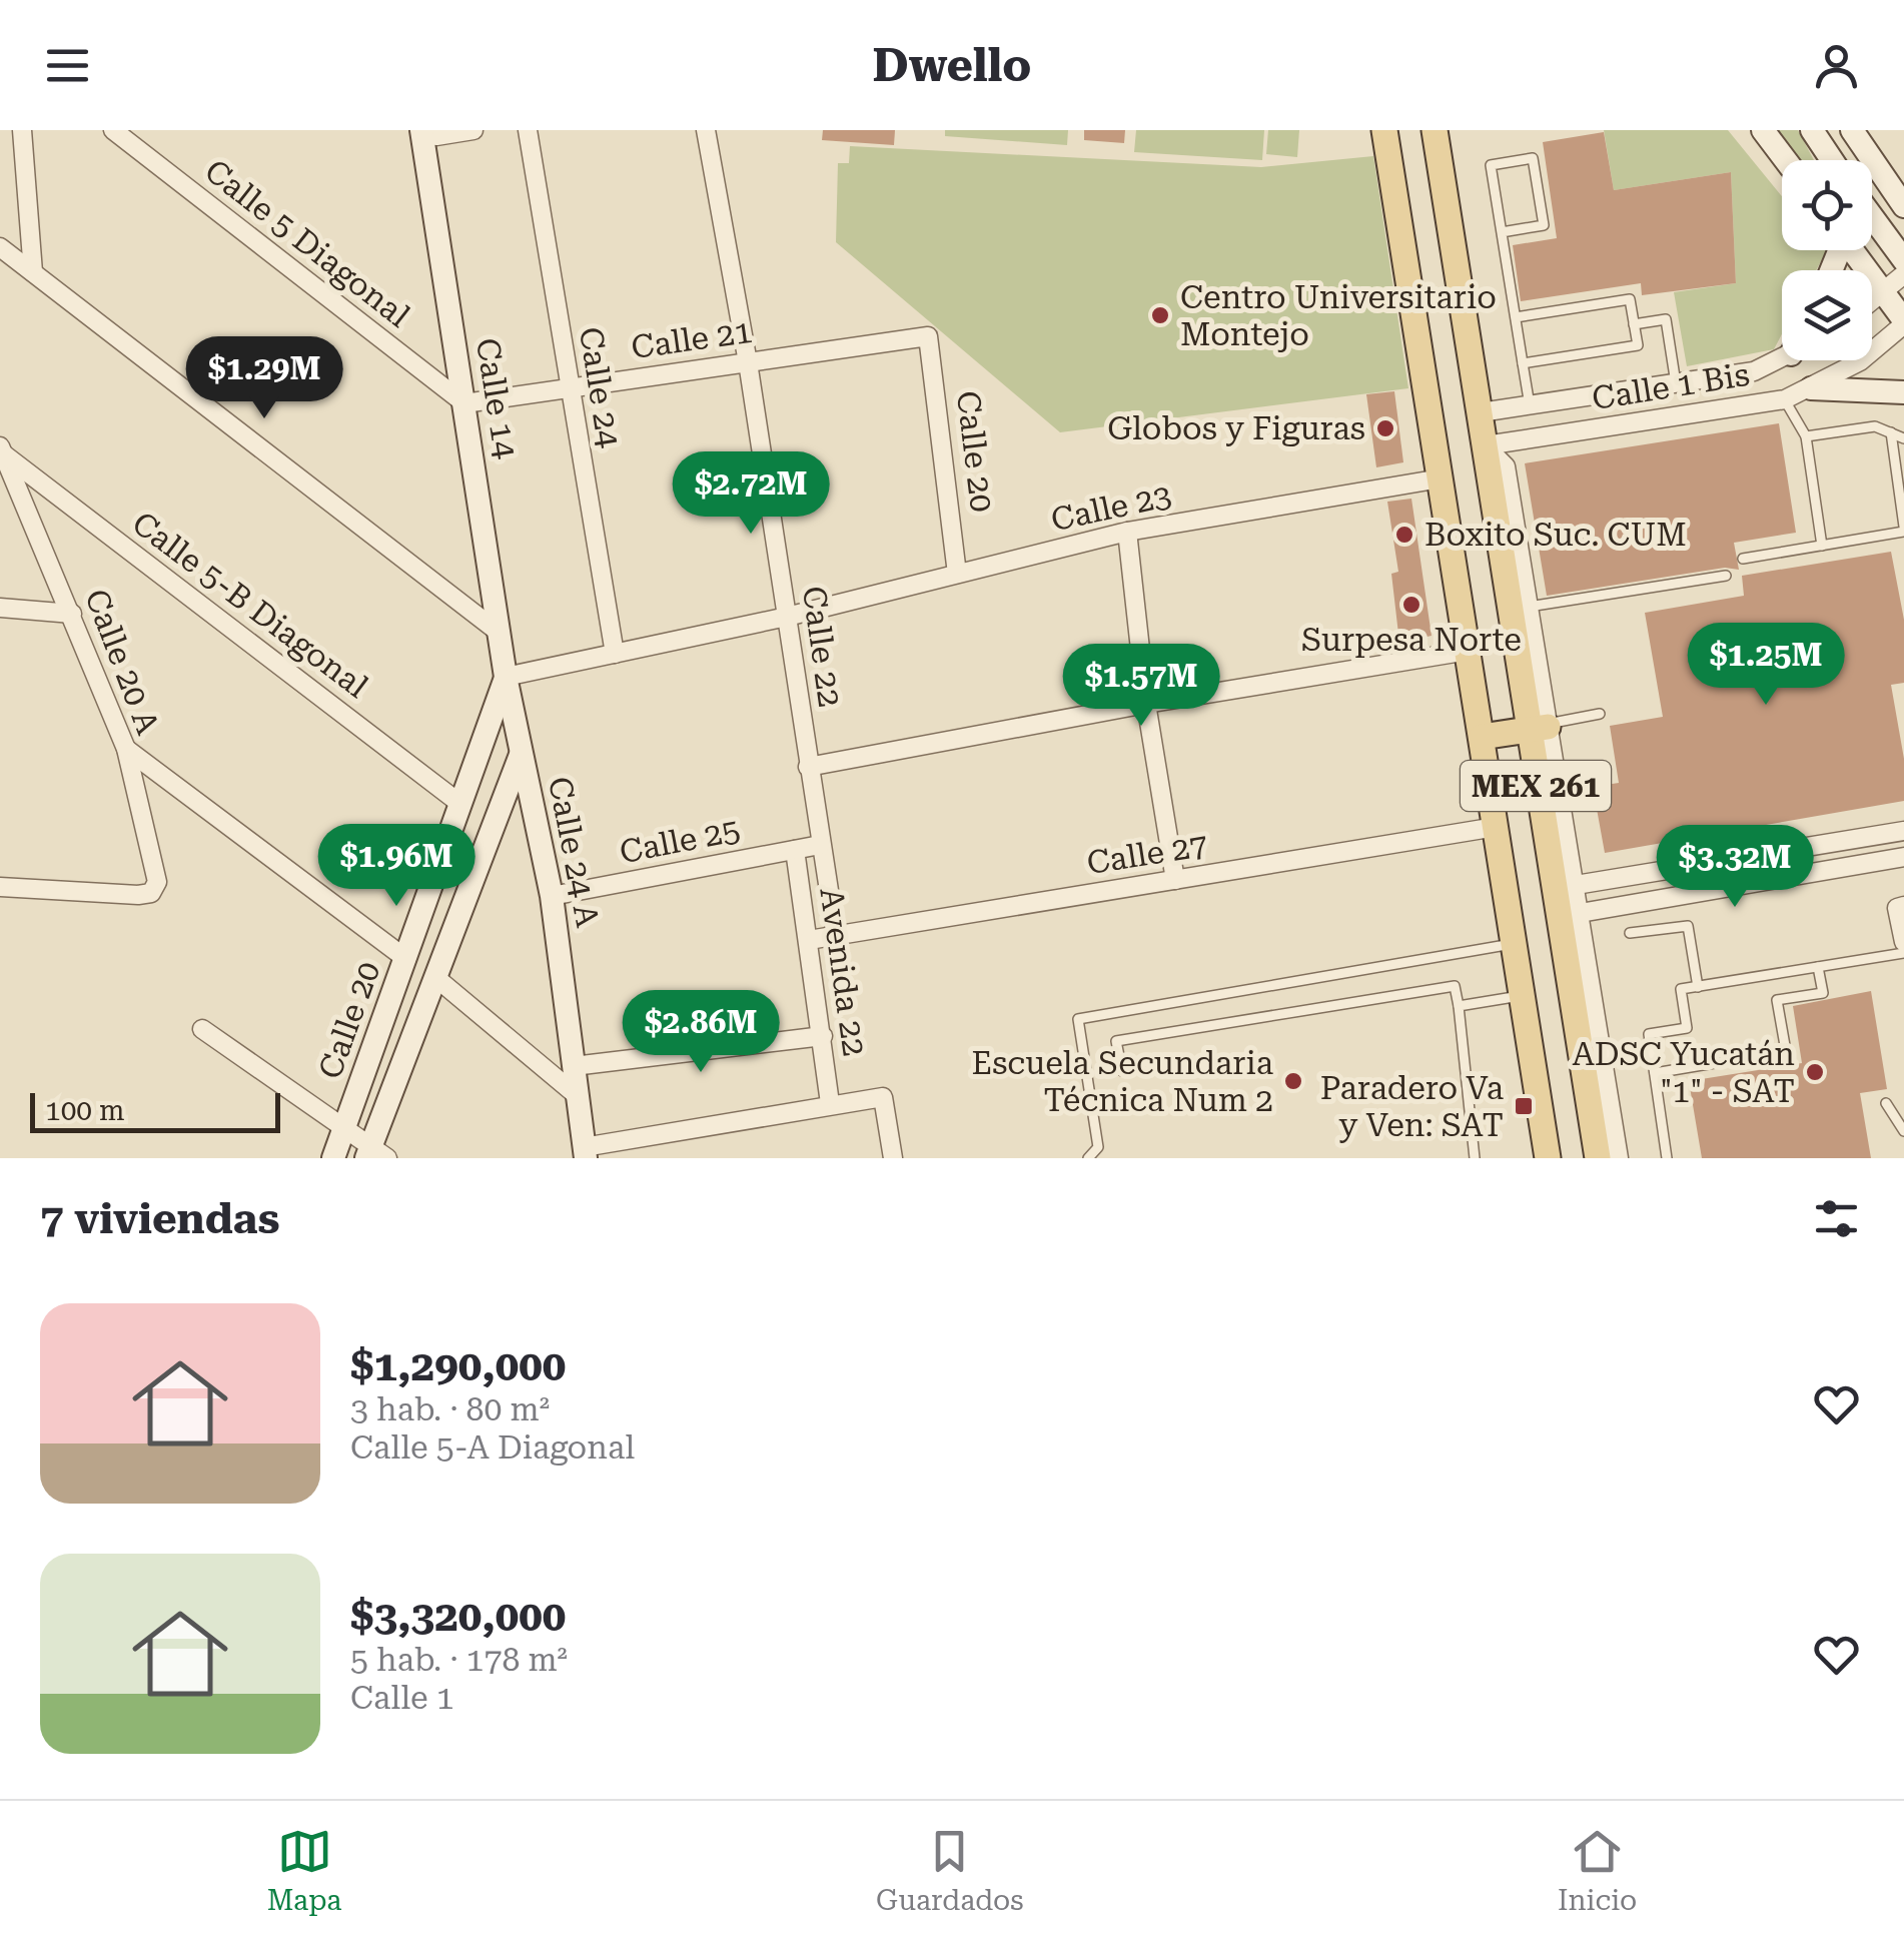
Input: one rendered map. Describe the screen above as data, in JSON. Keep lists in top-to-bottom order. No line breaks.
{"streets":{"main road":["MEX 261"],"street":["Calle 5 Diagonal","Calle 21","Calle 1 Bis","Calle 24","Calle 14","Calle 20","Calle 23","Calle 5-B Diagonal","Calle 22","Calle 20 A","Calle 25","Calle 24 A","Calle 27","Avenida 22"]},"crossings":[["Calle 5 Diagonal","Calle 21"],["Calle 5 Diagonal","Calle 14"],["Calle 21","Calle 24"],["Calle 21","Calle 14"],["Calle 21","Calle 20"],["Calle 21","Calle 22"],["Calle 1 Bis","MEX 261"],["Calle 24","Calle 23"],["Calle 14","Calle 20"],["Calle 14","Calle 23"],["Calle 14","Calle 24 A"],["Calle 20","Calle 23"],["Calle 20","Calle 5-B Diagonal"],["Calle 20","Calle 24 A"],["Calle 23","Calle 22"],["Calle 23","MEX 261"],["Calle 23","Calle 24 A"],["Calle 5-B Diagonal","Calle 20 A"],["Calle 22","Calle 25"],["Calle 22","Calle 27"],["MEX 261","Calle 27"],["Calle 25","Calle 24 A"],["Calle 25","Avenida 22"],["Calle 27","Avenida 22"]],"places":{"other":["Centro Universitario Montejo","Globos y Figuras","Boxito Suc. CUM","Surpesa Norte","ADSC Yucatán \"1\" - SAT","Escuela Secundaria Técnica Num 2"],"transit":["Paradero Va y Ven: SAT"]},"scale_bar":"100 m","page":{"header":"Dwello","price":["$1.29M","$2.72M","$1.25M","$1.57M","$1.96M","$3.32M","$2.86M"],"scale":"100 m","heading":"7 viviendas","list":[{"name":"$1,290,000","note":"3 hab. · 80 m² · Calle 5-A Diagonal"},{"name":"$3,320,000","note":"5 hab. · 178 m² · Calle 1"}],"tabs":["Mapa","Guardados","Inicio"]}}
